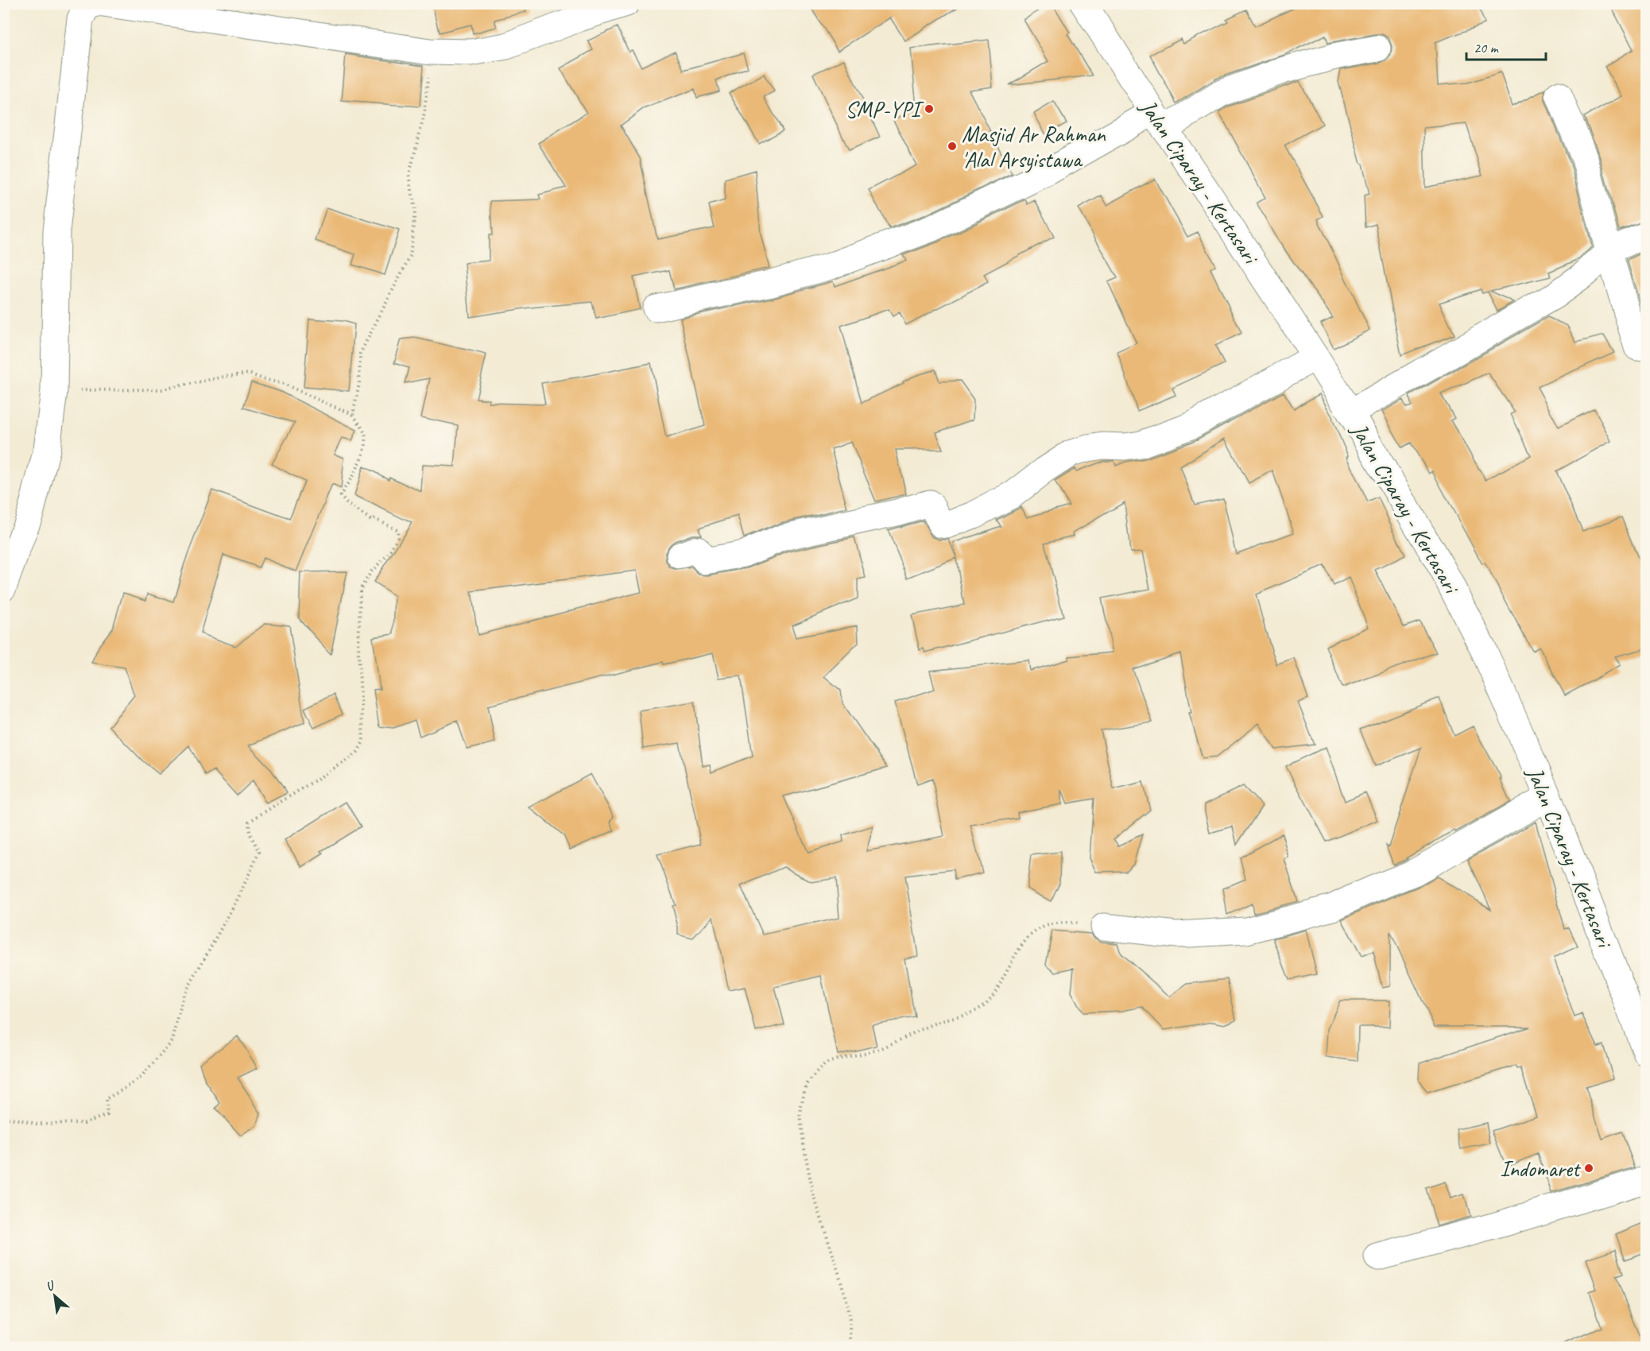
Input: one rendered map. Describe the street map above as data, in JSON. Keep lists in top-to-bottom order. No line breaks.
{"streets":{"street":["Jalan Ciparay - Kertasari"]},"places":["SMP-YPI","Masjid Ar Rahman 'Alal Arsyistawa","Indomaret"],"scale_bar":"20 m","north":"top left"}
